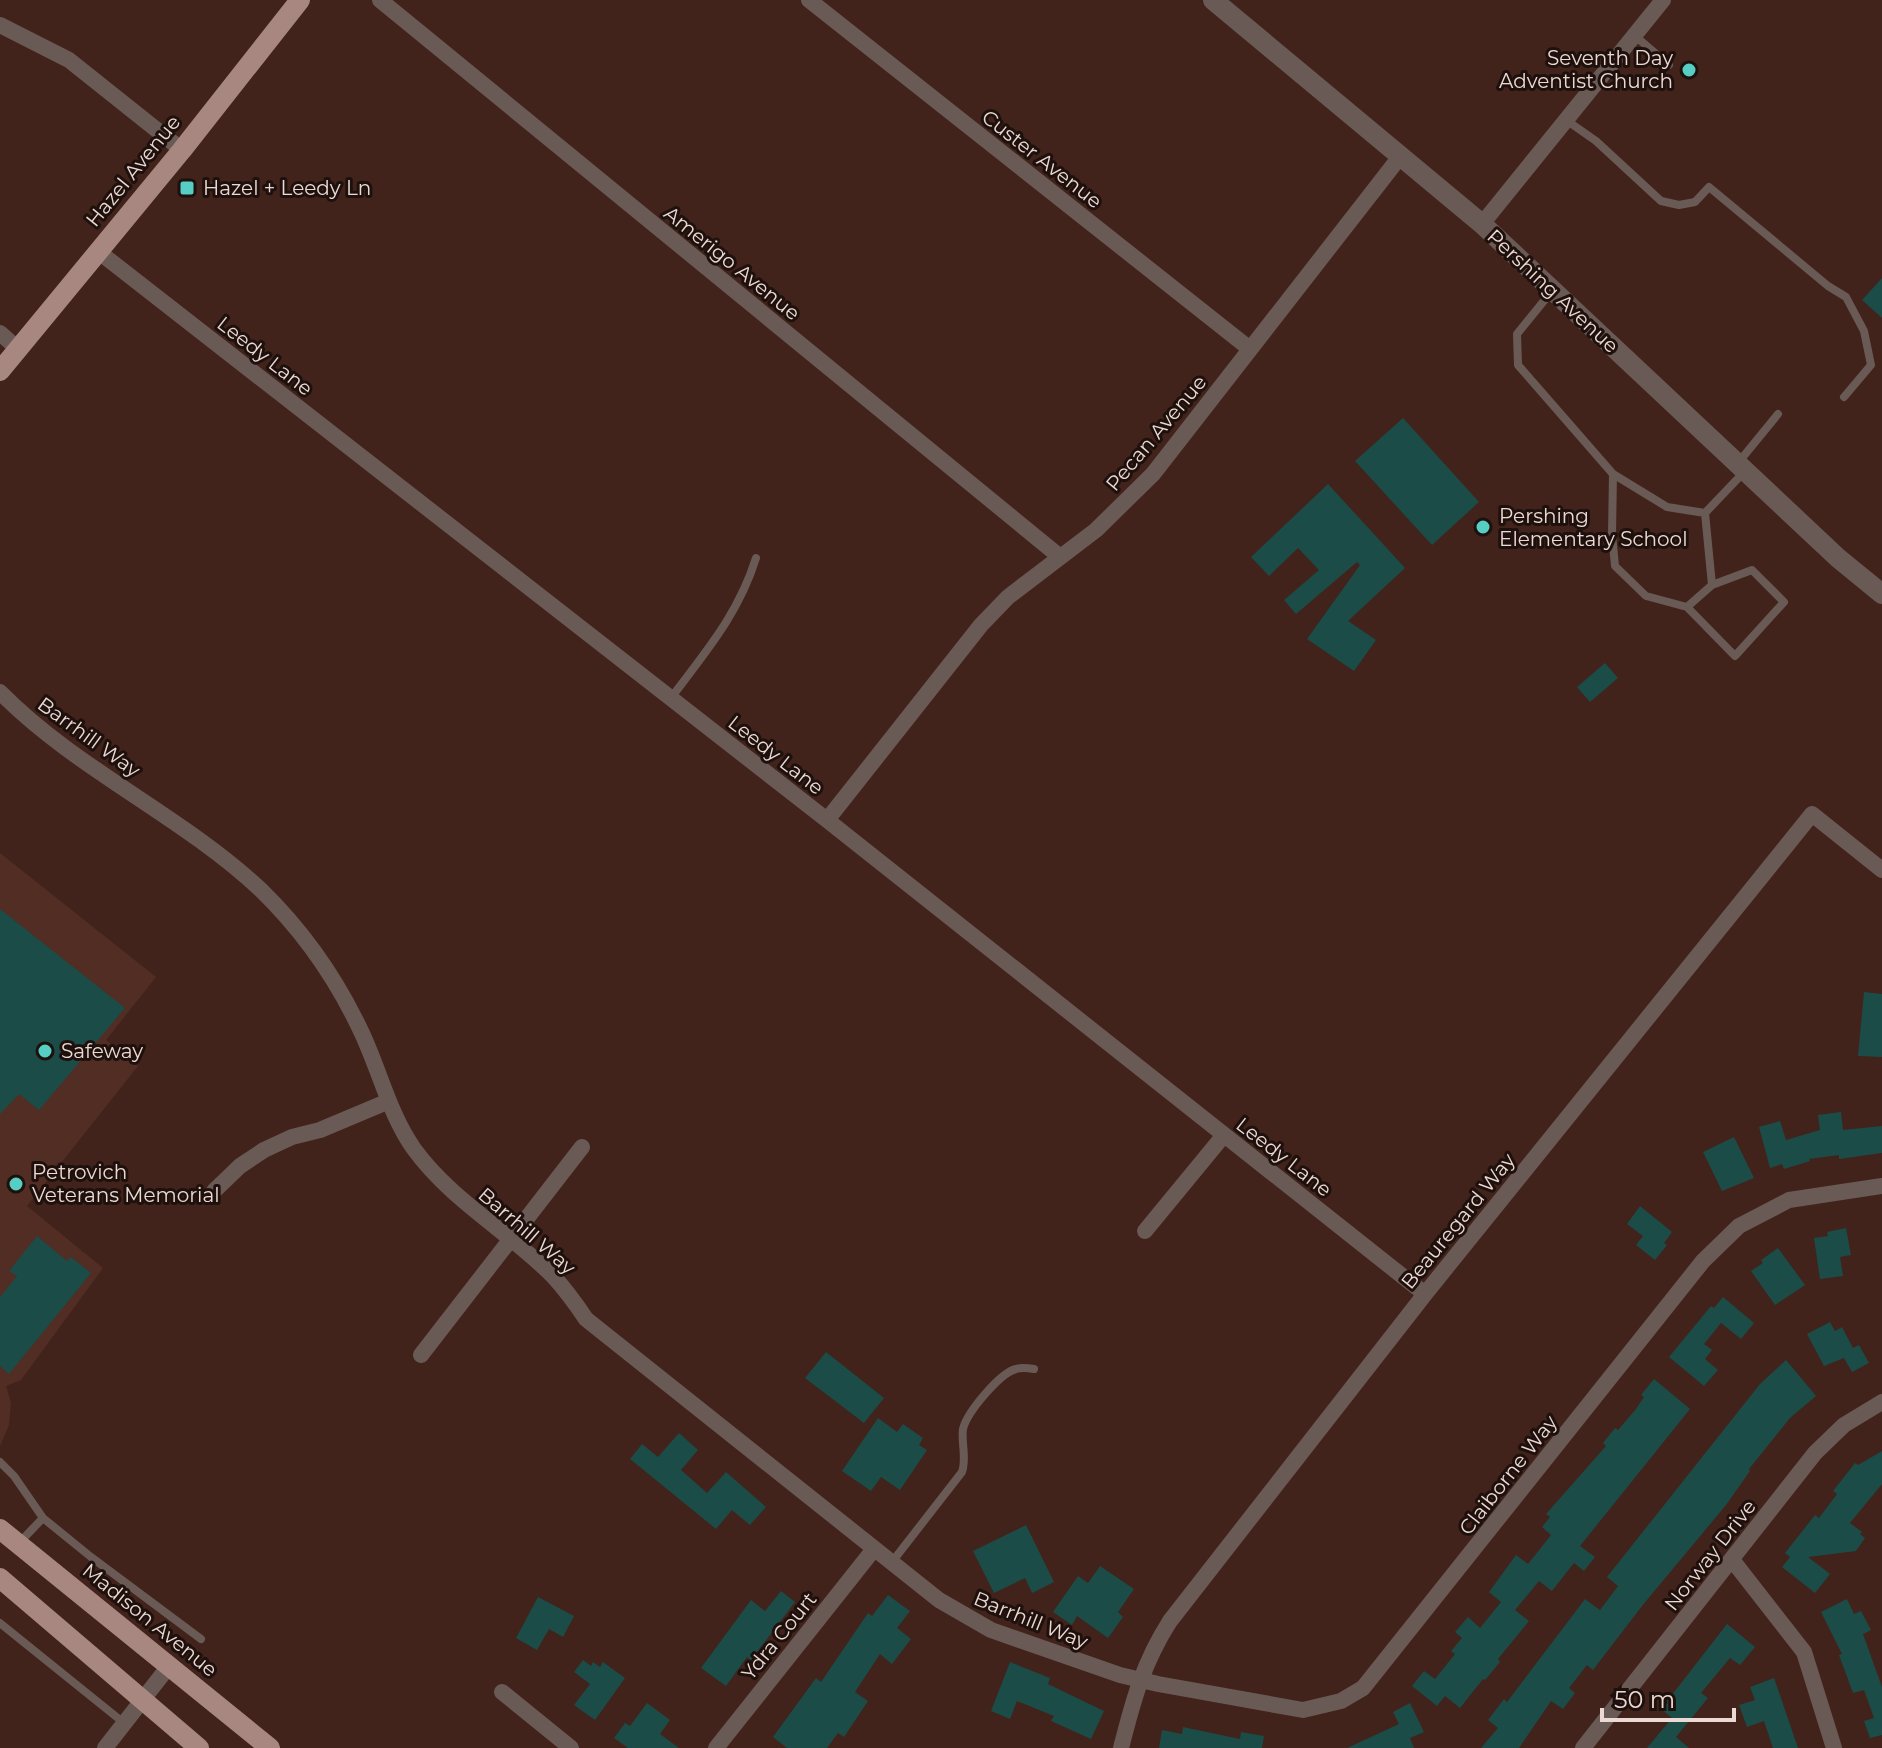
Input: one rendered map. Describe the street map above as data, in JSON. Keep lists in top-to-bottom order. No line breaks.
{"streets":{"main road":["Hazel Avenue","Madison Avenue"],"street":["Custer Avenue","Amerigo Avenue","Pershing Avenue","Leedy Lane","Pecan Avenue","Barrhill Way","Beauregard Way","Claiborne Way","Norway Drive","Ydra Court"]},"crossings":[["Custer Avenue","Pecan Avenue"],["Hazel Avenue","Leedy Lane"],["Amerigo Avenue","Pecan Avenue"],["Pershing Avenue","Pecan Avenue"],["Leedy Lane","Pecan Avenue"],["Leedy Lane","Beauregard Way"],["Barrhill Way","Beauregard Way"],["Barrhill Way","Claiborne Way"],["Barrhill Way","Ydra Court"],["Beauregard Way","Claiborne Way"]],"places":{"other":["Seventh Day Adventist Church","Pershing Elementary School","Safeway","Petrovich Veterans Memorial"],"transit":["Hazel + Leedy Ln"]},"scale_bar":"50 m"}
